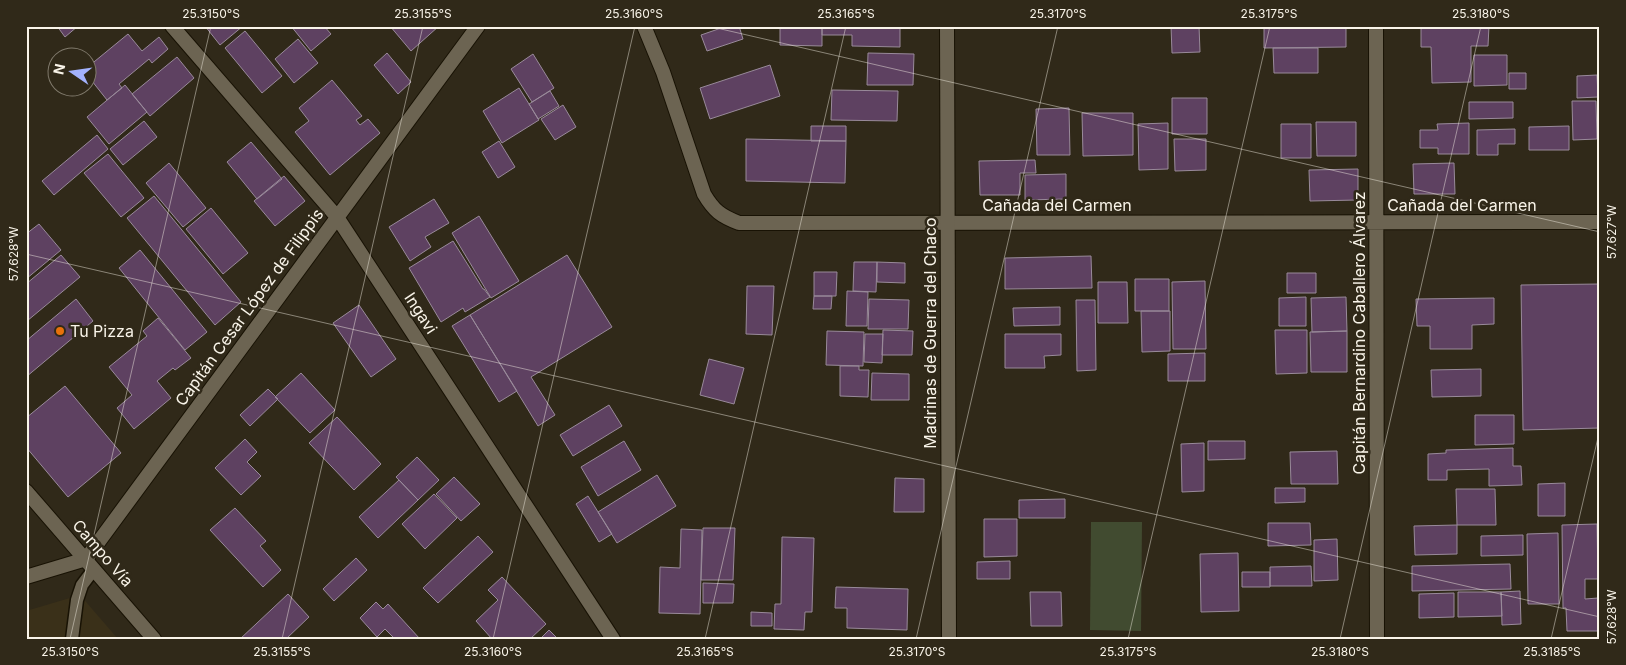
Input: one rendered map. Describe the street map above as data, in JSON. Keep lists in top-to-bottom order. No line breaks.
{"streets":{"street":["Cañada del Carmen","Capitán Cesar López de Filippis","Ingavi","Madrinas de Guerra del Chaco","Capitán Bernardino Caballero Álvarez","Campo Vía"]},"crossings":[["Cañada del Carmen","Madrinas de Guerra del Chaco"],["Cañada del Carmen","Capitán Bernardino Caballero Álvarez"],["Capitán Cesar López de Filippis","Ingavi"],["Capitán Cesar López de Filippis","Campo Vía"]],"places":["Tu Pizza"],"north":"left","coordinates":["25.3150°S","25.3155°S","25.3160°S","25.3165°S","25.3170°S","25.3175°S","25.3180°S","57.627°W","57.628°W","25.3185°S"]}
